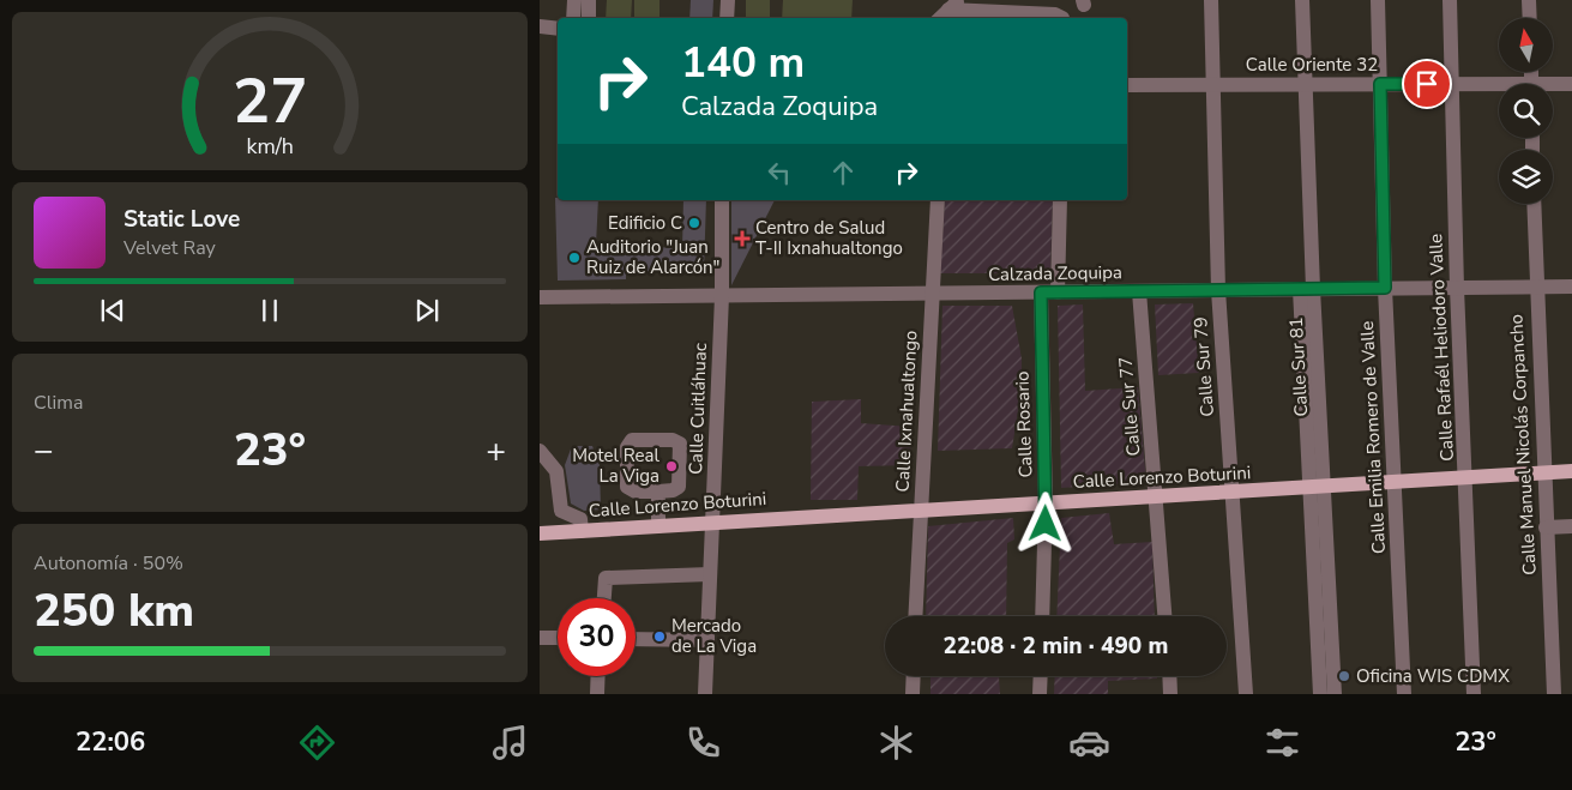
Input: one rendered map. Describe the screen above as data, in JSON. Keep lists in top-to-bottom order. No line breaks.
{"streets":{"main road":["Calle Lorenzo Boturini"],"street":["Calle Oriente 32","Calzada Zoquipa","Calle Rafaél Heliodoro Valle","Calle Sur 79","Calle Sur 81","Calle Sur 77","Calle Cuitláhuac","Calle Ixnahualtongo","Calle Rosario","Calle Emilia Romero de Valle","Calle Manuel Nicolás Corpancho"]},"crossings":[["Calle Oriente 32","Calle Rafaél Heliodoro Valle"],["Calle Oriente 32","Calle Sur 79"],["Calle Oriente 32","Calle Sur 81"],["Calle Oriente 32","Calle Emilia Romero de Valle"],["Calzada Zoquipa","Calle Rafaél Heliodoro Valle"],["Calzada Zoquipa","Calle Sur 79"],["Calzada Zoquipa","Calle Sur 81"],["Calzada Zoquipa","Calle Sur 77"],["Calzada Zoquipa","Calle Cuitláhuac"],["Calzada Zoquipa","Calle Ixnahualtongo"],["Calzada Zoquipa","Calle Rosario"],["Calzada Zoquipa","Calle Emilia Romero de Valle"],["Calzada Zoquipa","Calle Manuel Nicolás Corpancho"],["Calle Rafaél Heliodoro Valle","Calle Lorenzo Boturini"],["Calle Sur 79","Calle Lorenzo Boturini"],["Calle Sur 81","Calle Lorenzo Boturini"],["Calle Sur 77","Calle Lorenzo Boturini"],["Calle Cuitláhuac","Calle Lorenzo Boturini"],["Calle Ixnahualtongo","Calle Lorenzo Boturini"],["Calle Rosario","Calle Lorenzo Boturini"],["Calle Emilia Romero de Valle","Calle Lorenzo Boturini"],["Calle Manuel Nicolás Corpancho","Calle Lorenzo Boturini"]],"places":{"other":["Edificio C","Auditorio \"Juan Ruiz de Alarcón\"","Motel Real La Viga","Mercado de La Viga","Oficina WIS CDMX"],"health":["Centro de Salud T-II Ixnahualtongo"]},"north":"top","page":{"turn":["140 m","Calzada Zoquipa"],"song":["Static Love","Velvet Ray"],"tile":["Clima",["Autonomía · 50%","250 km"]],"heat":["−","23°","+"],"limit":"30","trip":"22:08 · 2 min · 490 m","tabs":["22:06","23°"],"gauge":["27","km/h"]}}
